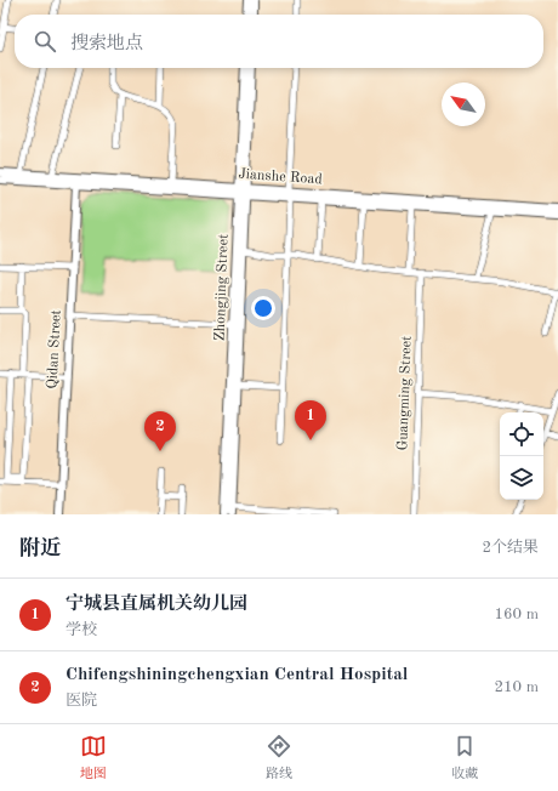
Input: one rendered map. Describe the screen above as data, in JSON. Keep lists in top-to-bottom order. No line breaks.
{"streets":{"main road":["Jianshe Road","Zhongjing Street","Qidan Street"],"street":["Guangming Street"]},"crossings":[["Jianshe Road","Zhongjing Street"],["Jianshe Road","Qidan Street"]],"north":"top left","page":{"search":"搜索地点","pins":["1","2"],"heading":["附近","2个结果"],"list":[{"mark":"1","name":"宁城县直属机关幼儿园","note":"学校","value":"160 m"},{"mark":"2","name":"Chifengshiningchengxian Central Hospital","note":"医院","value":"210 m"}],"nav":["地图","路线","收藏"]}}
